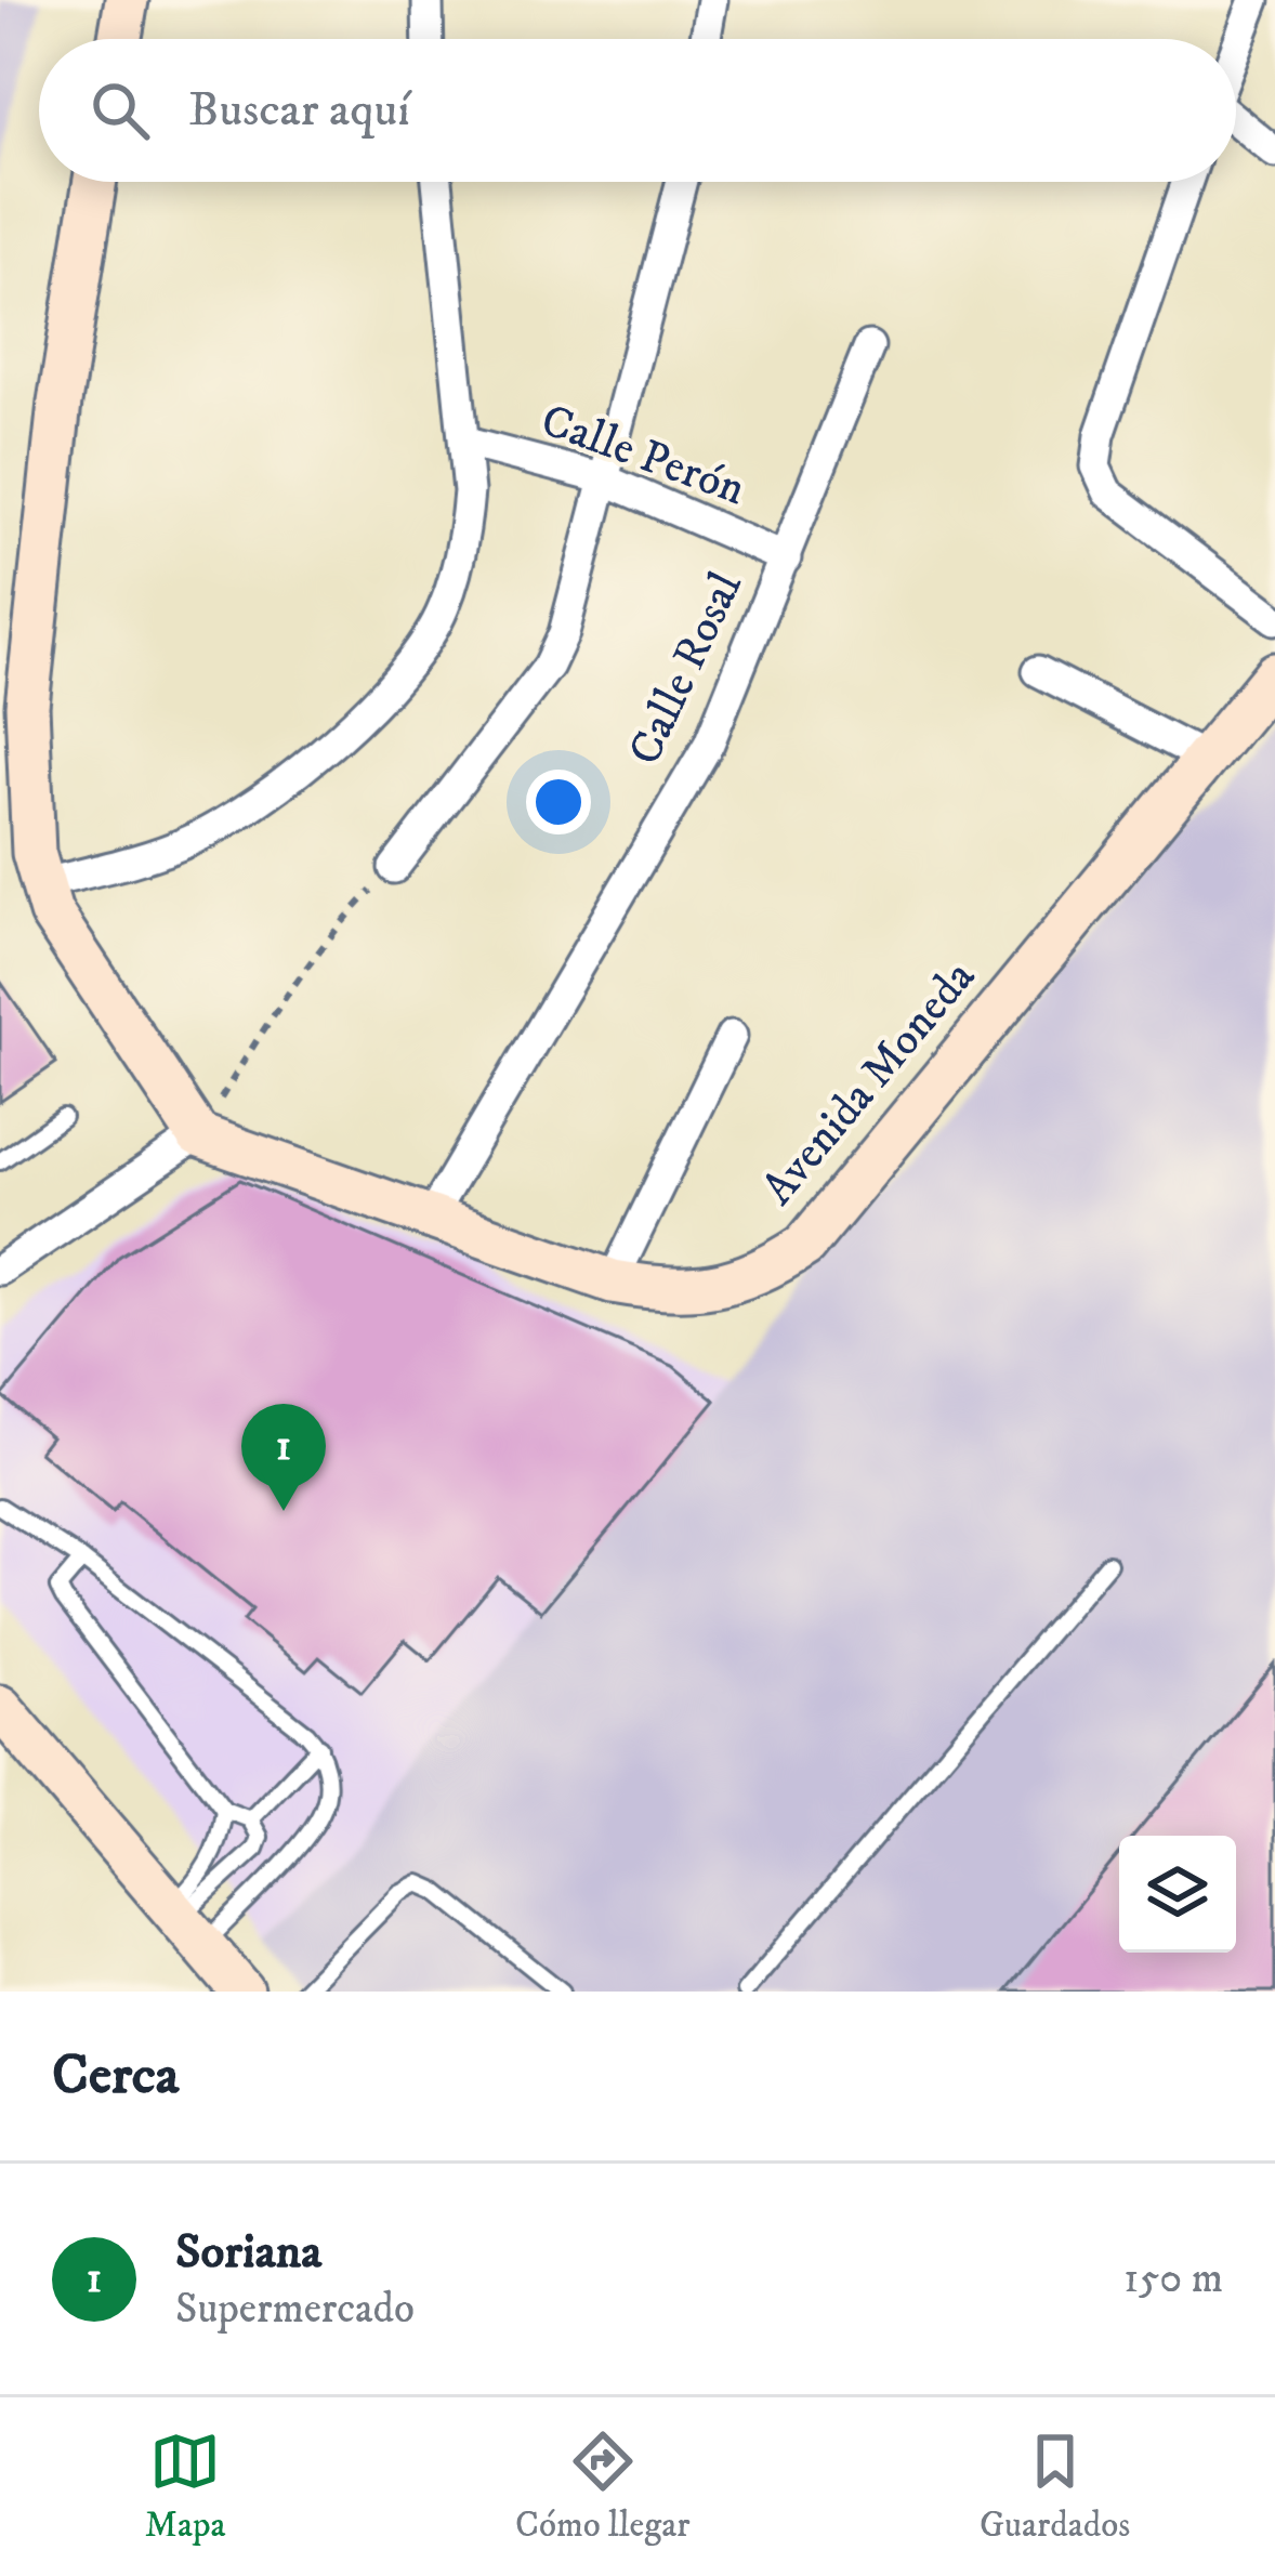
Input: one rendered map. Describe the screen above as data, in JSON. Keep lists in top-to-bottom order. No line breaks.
{"streets":{"main road":["Avenida Moneda"],"street":["Calle Perón","Calle Rosal"]},"crossings":[["Calle Perón","Calle Rosal"],["Calle Rosal","Avenida Moneda"]],"page":{"search":"Buscar aquí","pins":"1","heading":"Cerca","list":[{"mark":"1","name":"Soriana","note":"Supermercado","value":"150 m"}],"nav":["Mapa","Cómo llegar","Guardados"]}}
